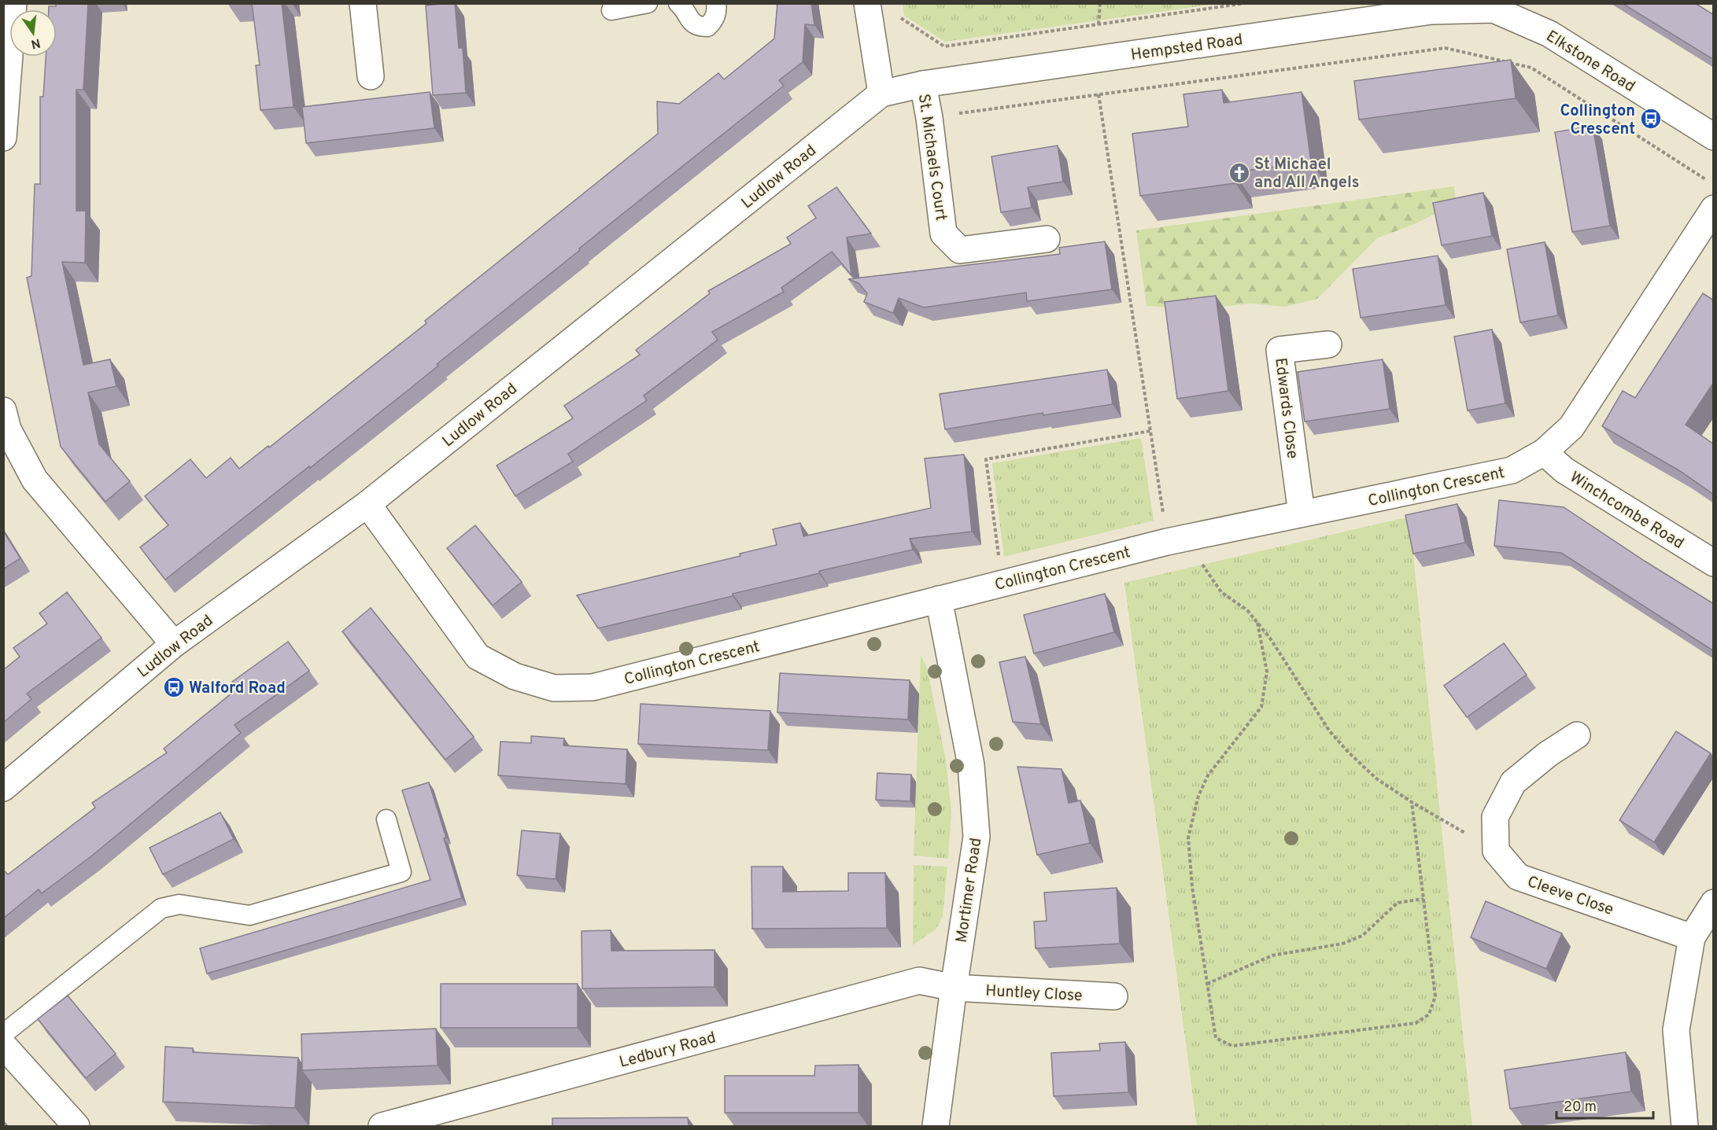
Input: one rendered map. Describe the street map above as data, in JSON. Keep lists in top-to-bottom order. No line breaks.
{"streets":{"street":["Hempsted Road","Elkstone Road","St. Michaels Court","Ludlow Road","Edwards Close","Collington Crescent","Winchcombe Road","Mortimer Road","Cleeve Close","Huntley Close","Ledbury Road"]},"crossings":[["Hempsted Road","Elkstone Road"],["Hempsted Road","St. Michaels Court"],["Hempsted Road","Ludlow Road"],["Ludlow Road","Collington Crescent"],["Edwards Close","Collington Crescent"],["Collington Crescent","Winchcombe Road"],["Collington Crescent","Mortimer Road"],["Mortimer Road","Huntley Close"],["Mortimer Road","Ledbury Road"],["Huntley Close","Ledbury Road"]],"places":{"bus stop":["Collington Crescent","Walford Road"],"church":["St Michael and All Angels"]},"scale_bar":"20 m","north":"bottom"}
